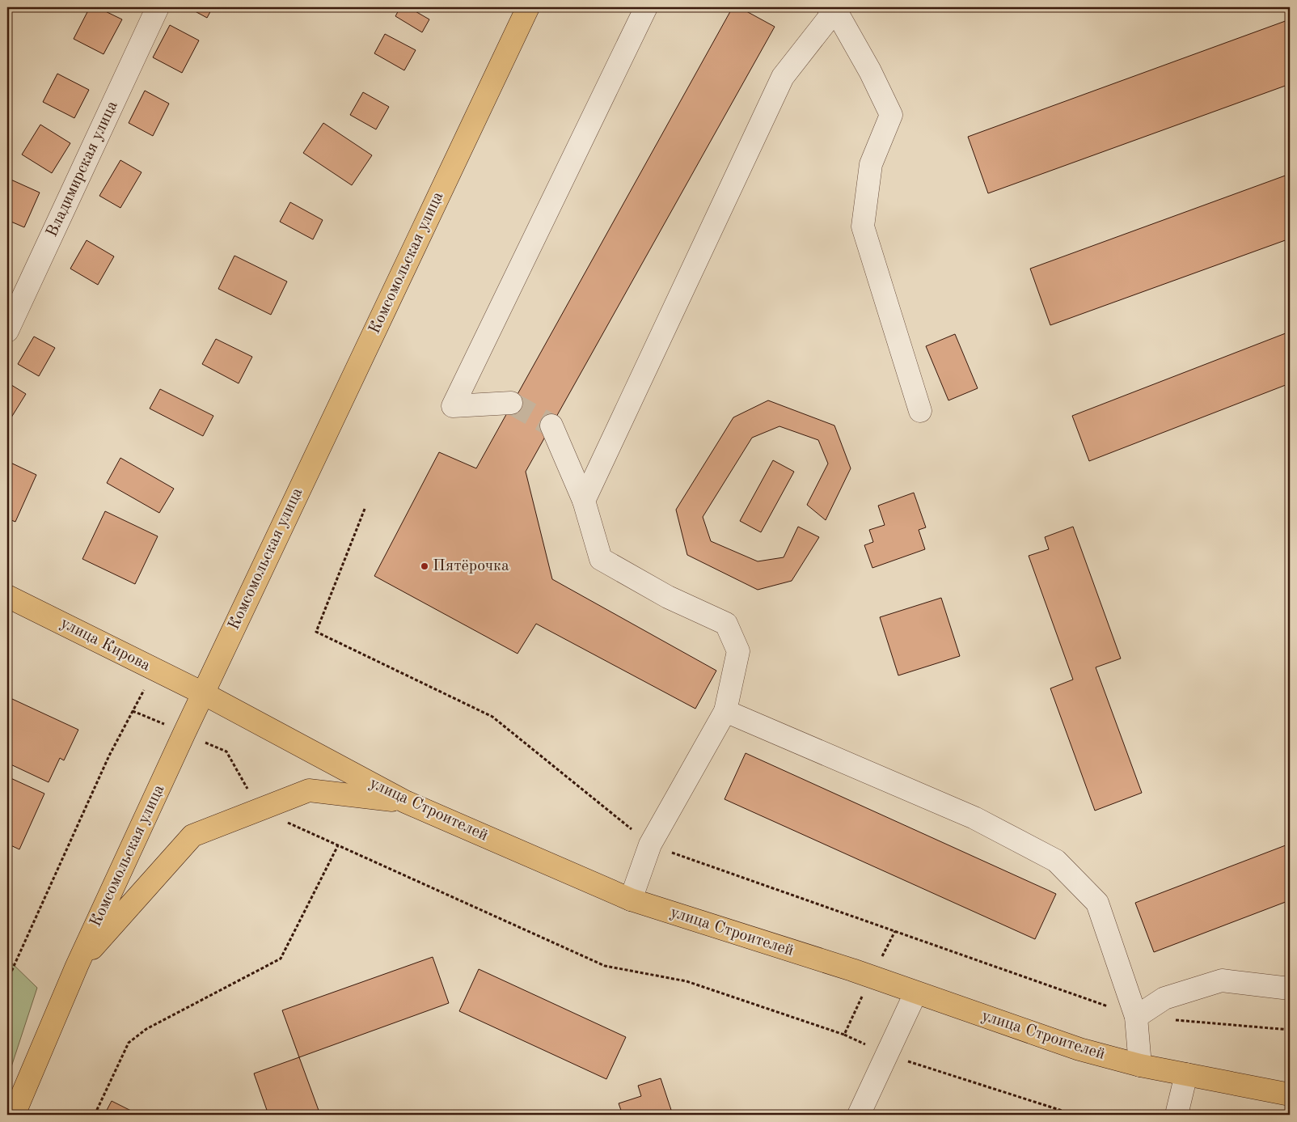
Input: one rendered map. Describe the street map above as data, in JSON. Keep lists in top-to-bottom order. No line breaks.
{"streets":{"main road":["Комсомольская улица","улица Кирова","улица Строителей"],"street":["Владимирская улица"]},"crossings":[["Комсомольская улица","улица Кирова"],["Комсомольская улица","улица Строителей"],["улица Кирова","улица Строителей"]],"places":["Пятёрочка"]}
